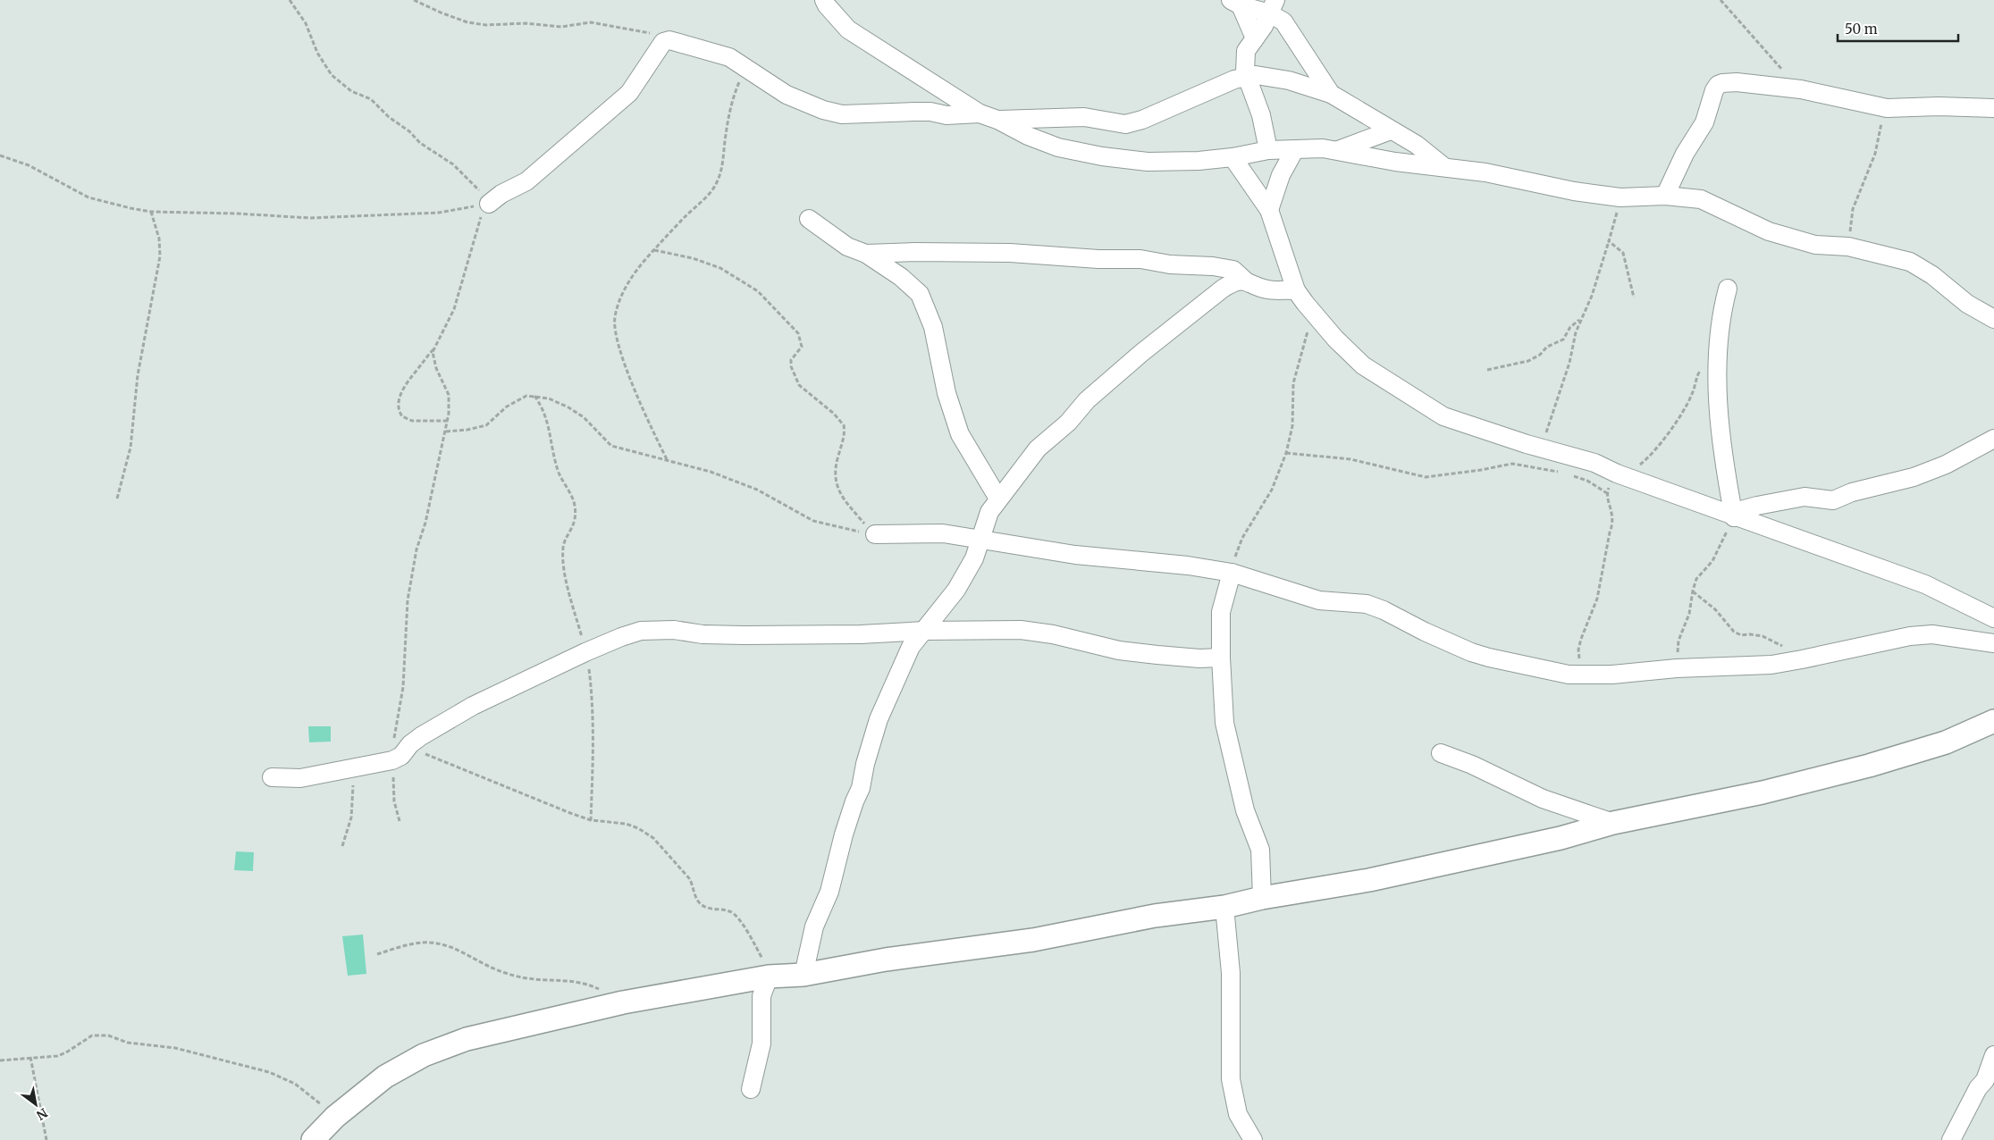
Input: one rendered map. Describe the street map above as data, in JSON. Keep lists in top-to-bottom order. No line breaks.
{"scale_bar":"50 m","north":"bottom right"}
